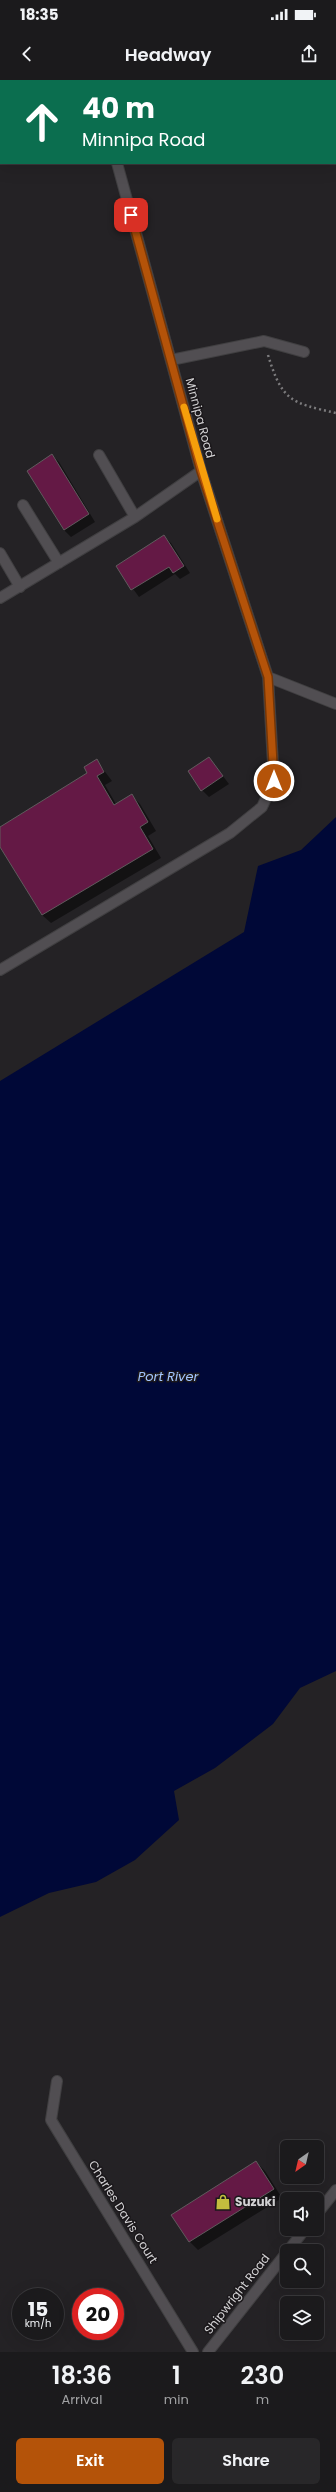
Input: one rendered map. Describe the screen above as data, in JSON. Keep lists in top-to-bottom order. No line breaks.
{"streets":{"street":["Minnipa Road","Charles Davis Court","Shipwright Road"]},"water":["Port River"],"places":{"shop":["Suzuki"]},"north":"bottom left","page":{"status":"18:35","header":"Headway","turn":["40 m","Minnipa Road"],"speed":"15 km/h","limit":"20","eta":["18:36","Arrival","1","min","230","m"],"buttons":["Exit","Share"]}}
